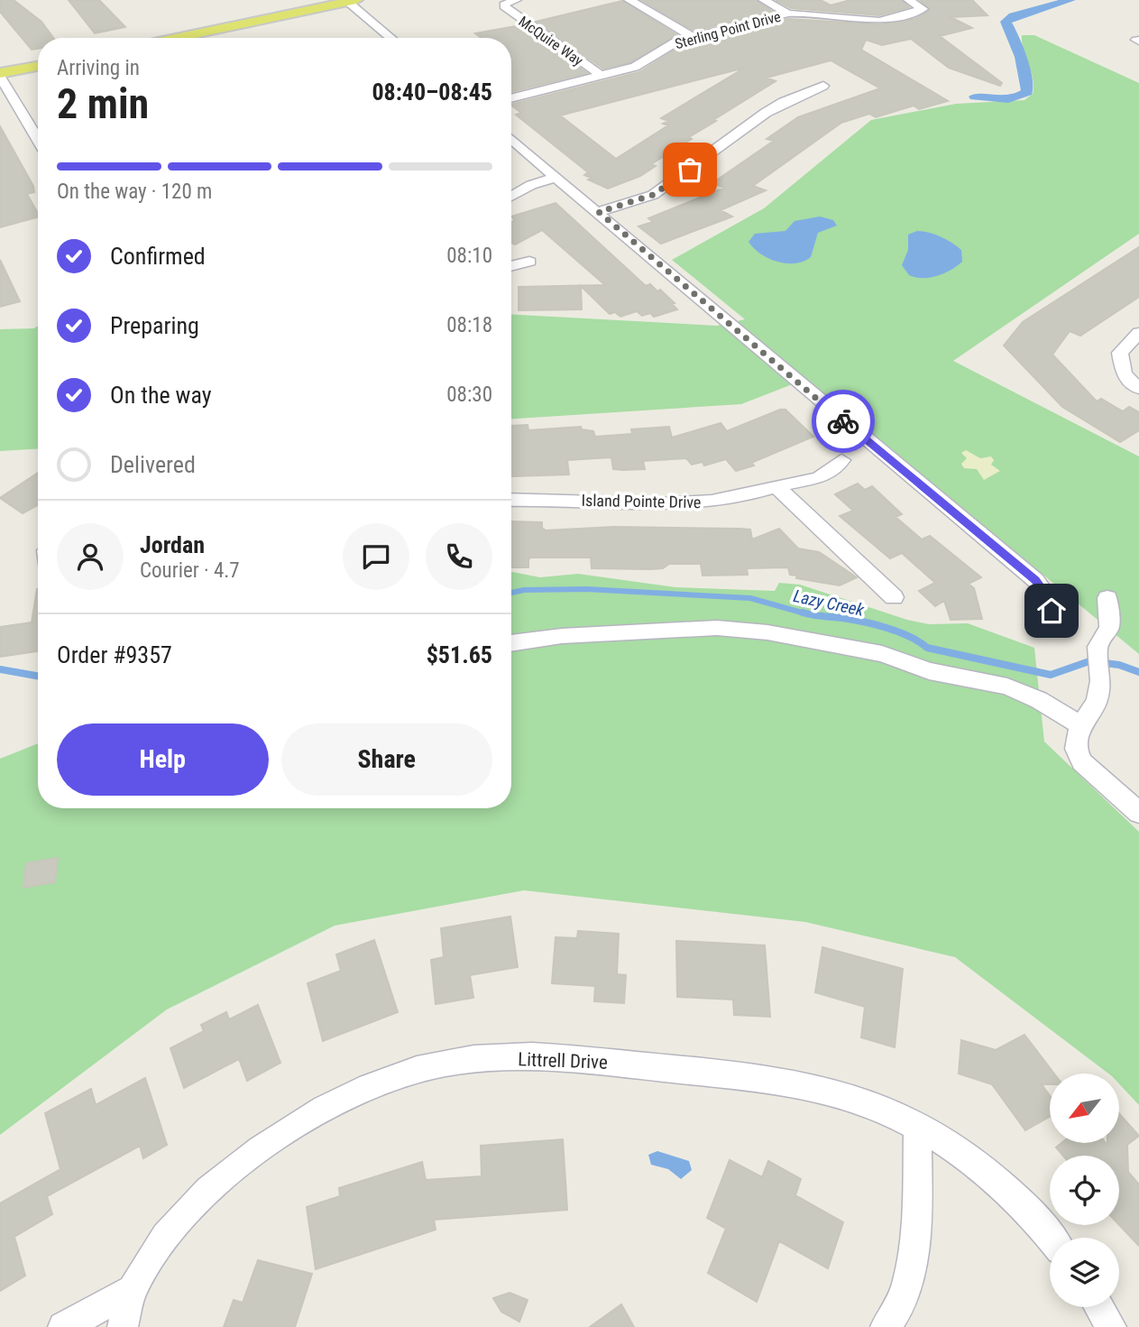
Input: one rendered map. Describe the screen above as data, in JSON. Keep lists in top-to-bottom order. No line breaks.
{"streets":{"street":["Sterling Point Drive","McQuire Way","Island Pointe Drive","Littrell Drive"]},"crossings":[["Sterling Point Drive","McQuire Way"]],"water":["Lazy Creek"],"north":"bottom left","page":{"heading":["2 min","Arriving in","08:40–08:45"],"panel":["Jordan","Courier · 4.7","Order #9357","$51.65"],"bar":"On the way · 120 m","list":[["Confirmed","08:10"],["Preparing","08:18"],["On the way","08:30"],"Delivered"],"buttons":["Help","Share"]}}
